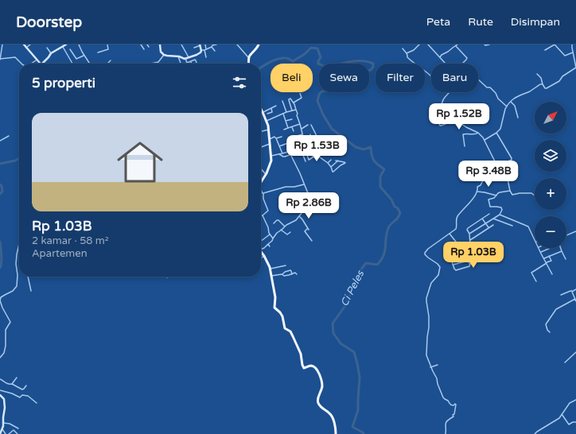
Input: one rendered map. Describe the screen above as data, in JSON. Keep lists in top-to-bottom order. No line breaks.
{"water":["Ci Peles"],"north":"top right","page":{"header":"Doorstep","nav":["Peta","Rute","Disimpan"],"chip":["Beli","Sewa","Filter","Baru"],"heading":"5 properti","map_buttons":["+","−"],"list":[{"name":"Rp 1.03B","note":"2 kamar · 58 m² · Apartemen"}],"price":["Rp 1.52B","Rp 1.53B","Rp 3.48B","Rp 2.86B","Rp 1.03B"]}}
